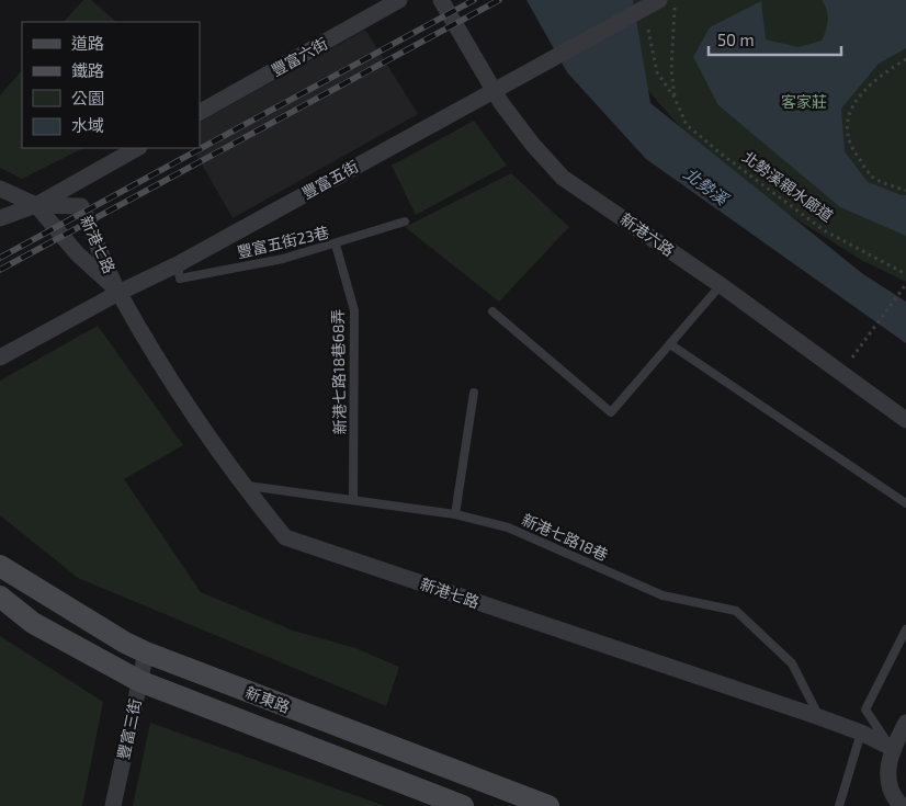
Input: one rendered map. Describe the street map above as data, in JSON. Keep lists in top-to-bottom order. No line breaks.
{"streets":{"main road":["新東路"],"street":["豐富六街","豐富五街","新港六路","新港七路","豐富三街"],"lane":["豐富五街23巷","新港七路18巷68弄","新港七路18巷"],"path":["北勢溪親水廊道"]},"crossings":[["豐富五街","新港六路"],["豐富五街","豐富五街23巷"],["豐富五街","新港七路"],["豐富五街23巷","新港七路18巷68弄"],["新港七路","新港七路18巷"],["新港七路18巷68弄","新港七路18巷"],["新東路","豐富三街"]],"water":["北勢溪"],"parks":["客家莊"],"legend":["道路","鐵路","公園","水域"],"scale_bar":"50 m"}
